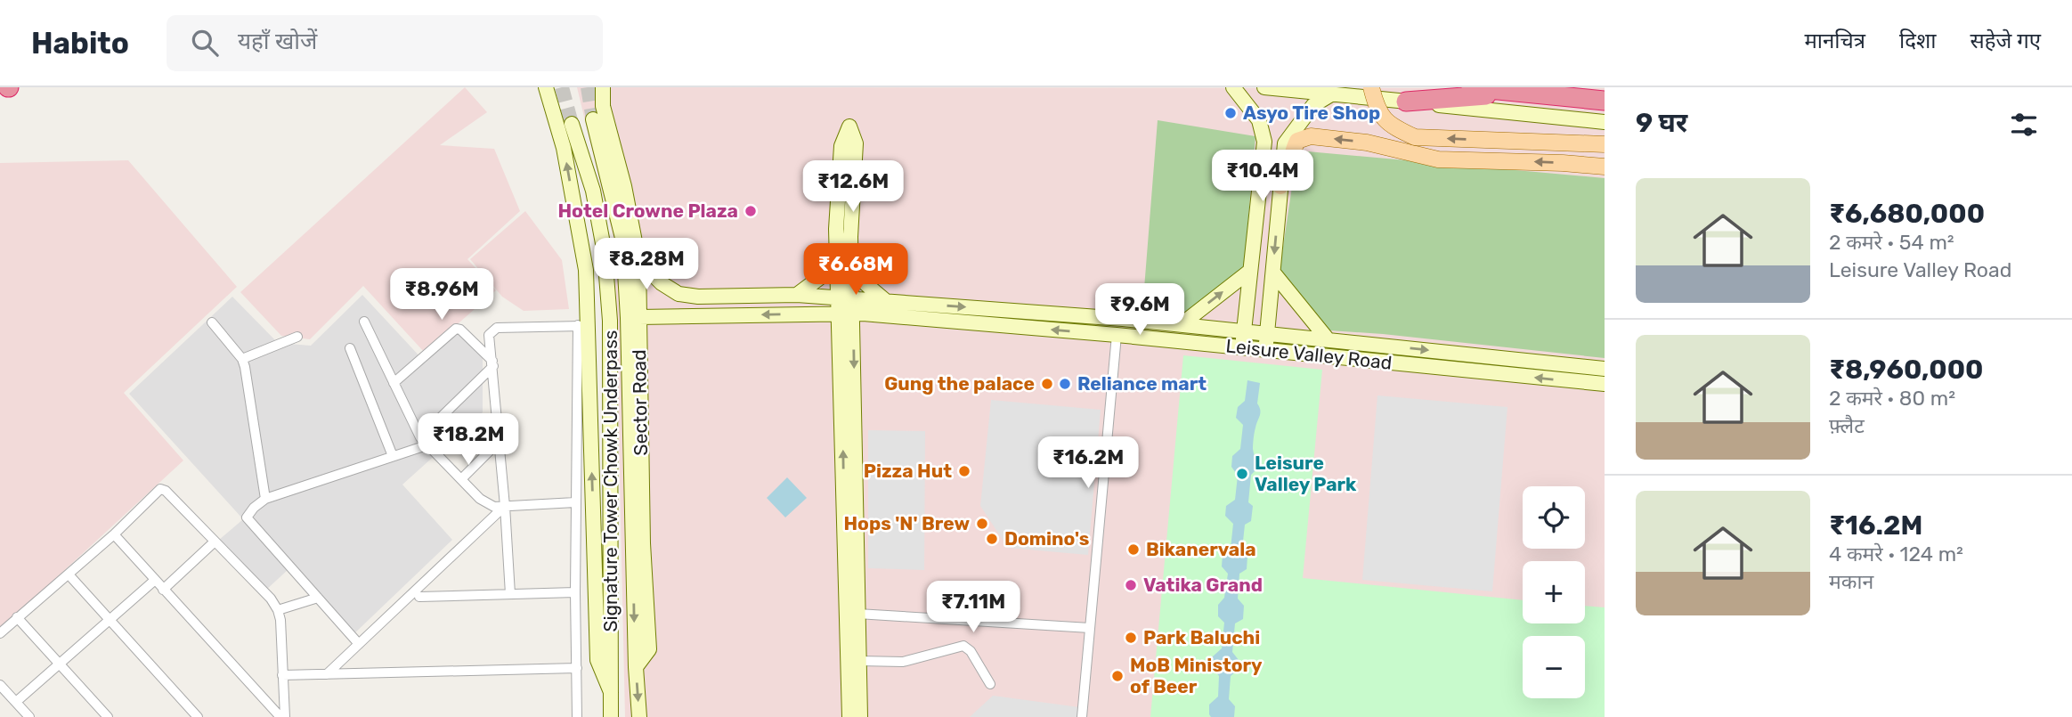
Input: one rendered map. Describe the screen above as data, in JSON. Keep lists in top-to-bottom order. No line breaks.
{"streets":{"street":["Leisure Valley Road","Sector Road","Signature Tower Chowk Underpass"]},"crossings":[["Leisure Valley Road","Sector Road"],["Sector Road","Signature Tower Chowk Underpass"]],"places":["Asyo Tire Shop","Hotel Crowne Plaza","Gung the palace","Reliance mart","Pizza Hut","Leisure Valley Park","Hops 'N' Brew","Domino's","Bikanervala","Vatika Grand","Park Baluchi","MoB Ministory of Beer"],"page":{"header":"Habito","search":"यहाँ खोजें","nav":["मानचित्र","दिशा","सहेजे गए"],"heading":"9 घर","price":["₹10.4M","₹12.6M","₹8.28M","₹6.68M","₹8.96M","₹9.6M","₹18.2M","₹16.2M","₹7.11M"],"list":[{"name":"₹6,680,000","note":"2 कमरे · 54 m² · Leisure Valley Road"},{"name":"₹8,960,000","note":"2 कमरे · 80 m² · फ़्लैट"},{"name":"₹16.2M","note":"4 कमरे · 124 m² · मकान"}],"map_buttons":["+","−"]}}
